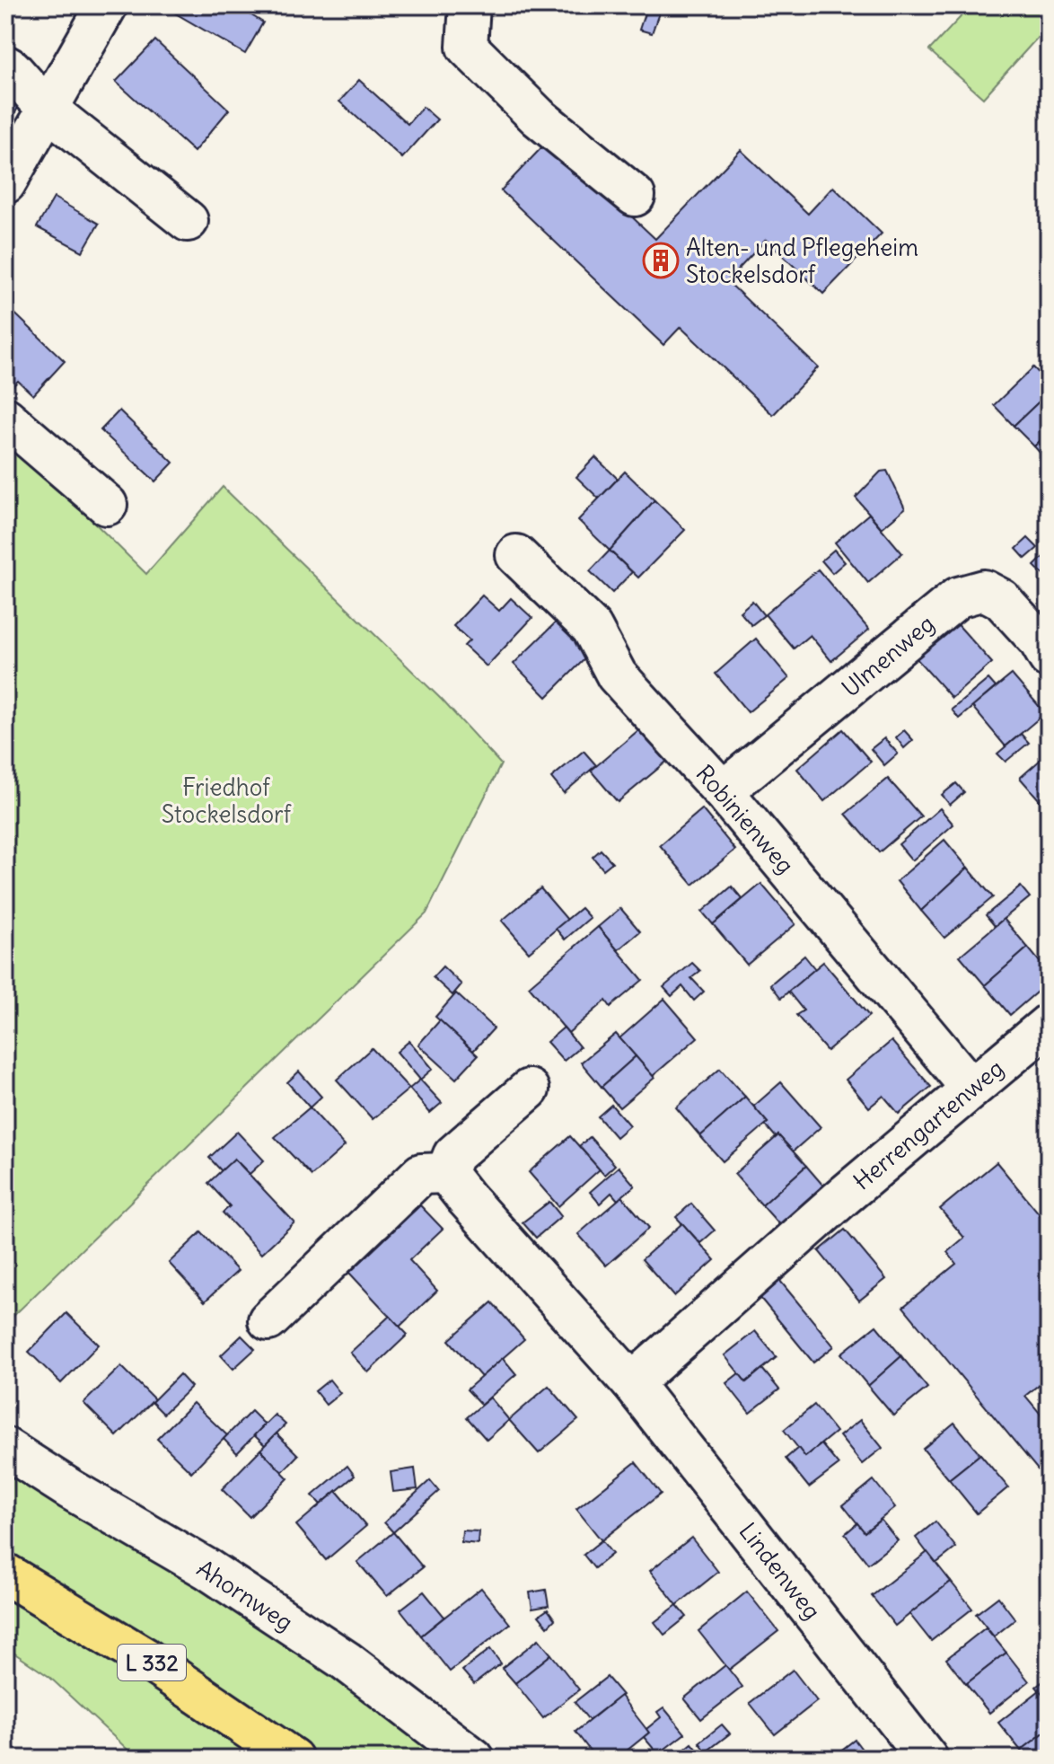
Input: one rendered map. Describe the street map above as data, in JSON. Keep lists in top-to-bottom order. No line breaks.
{"streets":{"main road":["L 332"],"street":["Ulmenweg","Robinienweg","Herrengartenweg","Lindenweg","Ahornweg"]},"crossings":[["Ulmenweg","Robinienweg"],["Robinienweg","Herrengartenweg"],["Herrengartenweg","Lindenweg"]],"parks":["Friedhof Stockelsdorf"],"places":{"building":["Alten- und Pflegeheim Stockelsdorf"]}}
